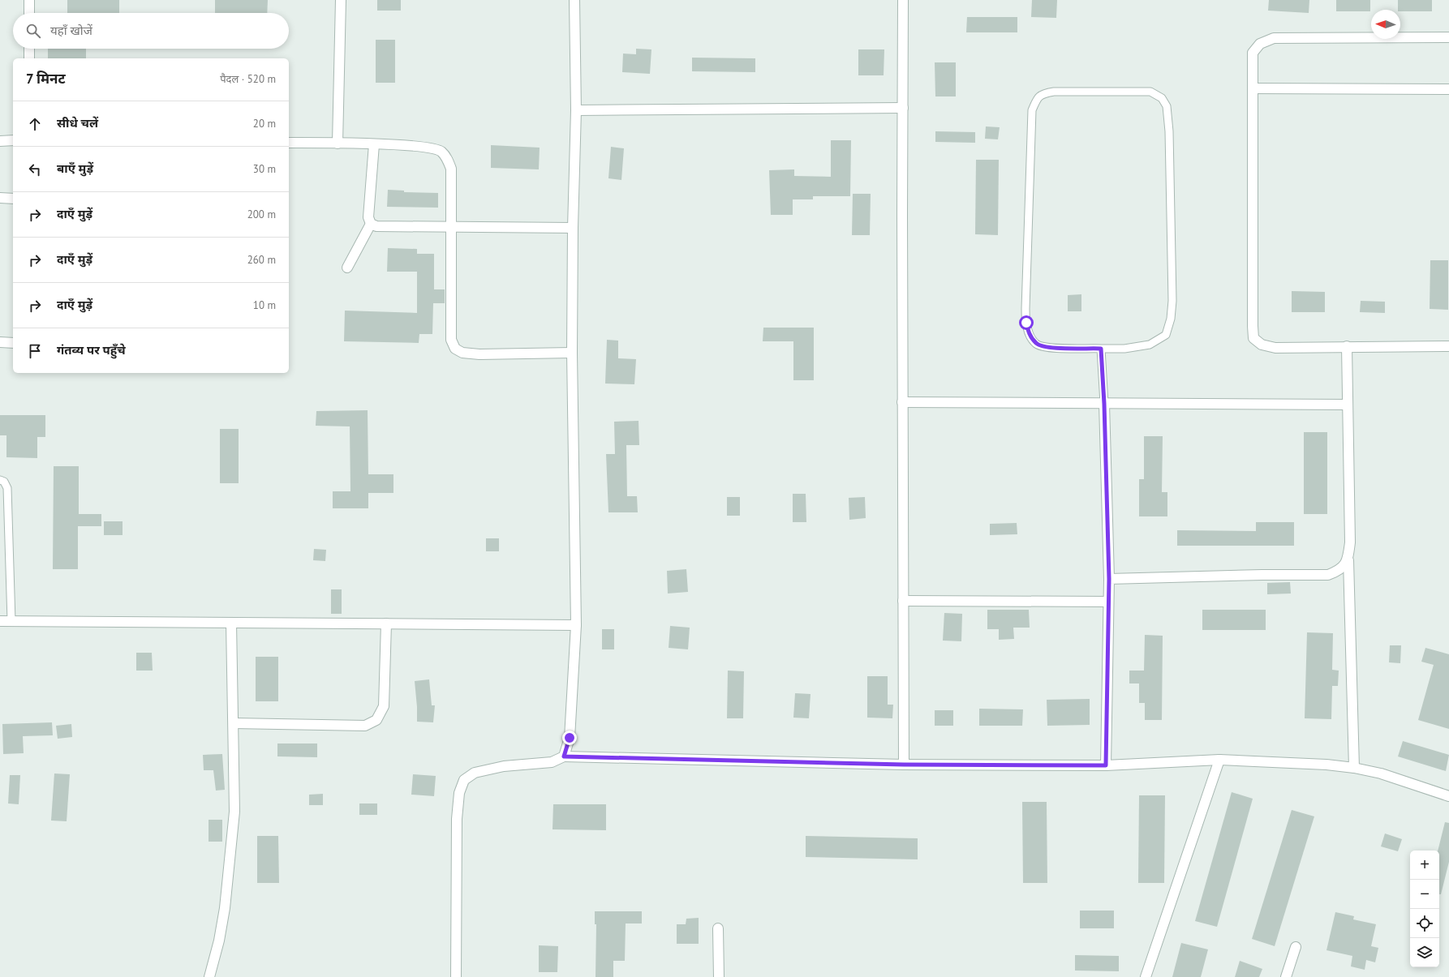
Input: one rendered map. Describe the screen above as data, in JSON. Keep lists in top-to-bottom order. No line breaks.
{"north":"left","page":{"search":"यहाँ खोजें","heading":["7 मिनट","पैदल · 520 m"],"list":[["सीधे चलें","20 m"],["बाएँ मुड़ें","30 m"],["दाएँ मुड़ें","200 m"],["दाएँ मुड़ें","260 m"],["दाएँ मुड़ें","10 m"],"गंतव्य पर पहुँचे"],"map_buttons":["+","−"]}}
